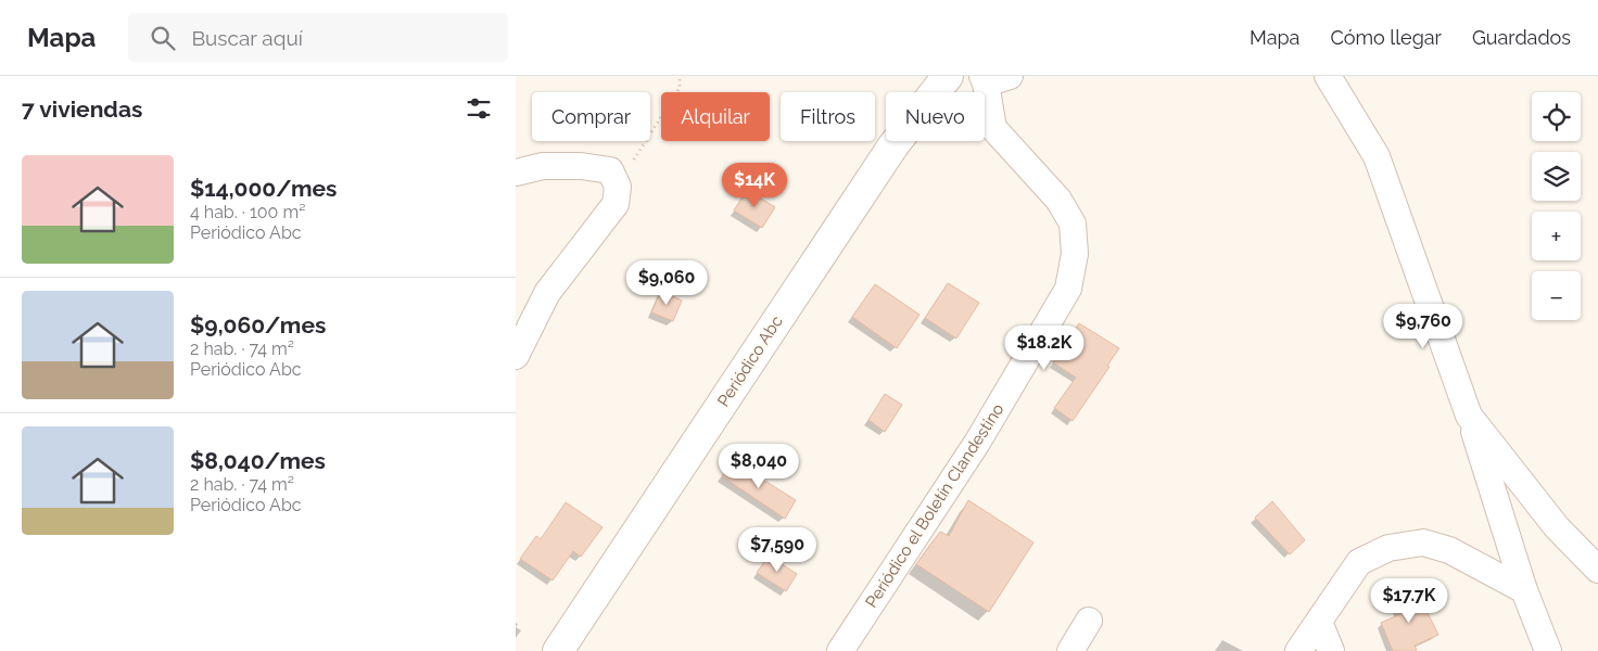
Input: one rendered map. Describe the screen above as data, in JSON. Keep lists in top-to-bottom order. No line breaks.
{"streets":{"street":["Periódico Abc","Periódico el Boletín Clandestino"]},"page":{"header":"Mapa","search":"Buscar aquí","nav":["Mapa","Cómo llegar","Guardados"],"heading":"7 viviendas","map_buttons":["+","−"],"chip":["Comprar","Alquilar","Filtros","Nuevo"],"list":[{"name":"$14,000/mes","note":"4 hab. · 100 m² · Periódico Abc"},{"name":"$9,060/mes","note":"2 hab. · 74 m² · Periódico Abc"},{"name":"$8,040/mes","note":"2 hab. · 74 m² · Periódico Abc"}],"price":["$14K","$9,060","$9,760","$18.2K","$8,040","$7,590","$17.7K"]}}
